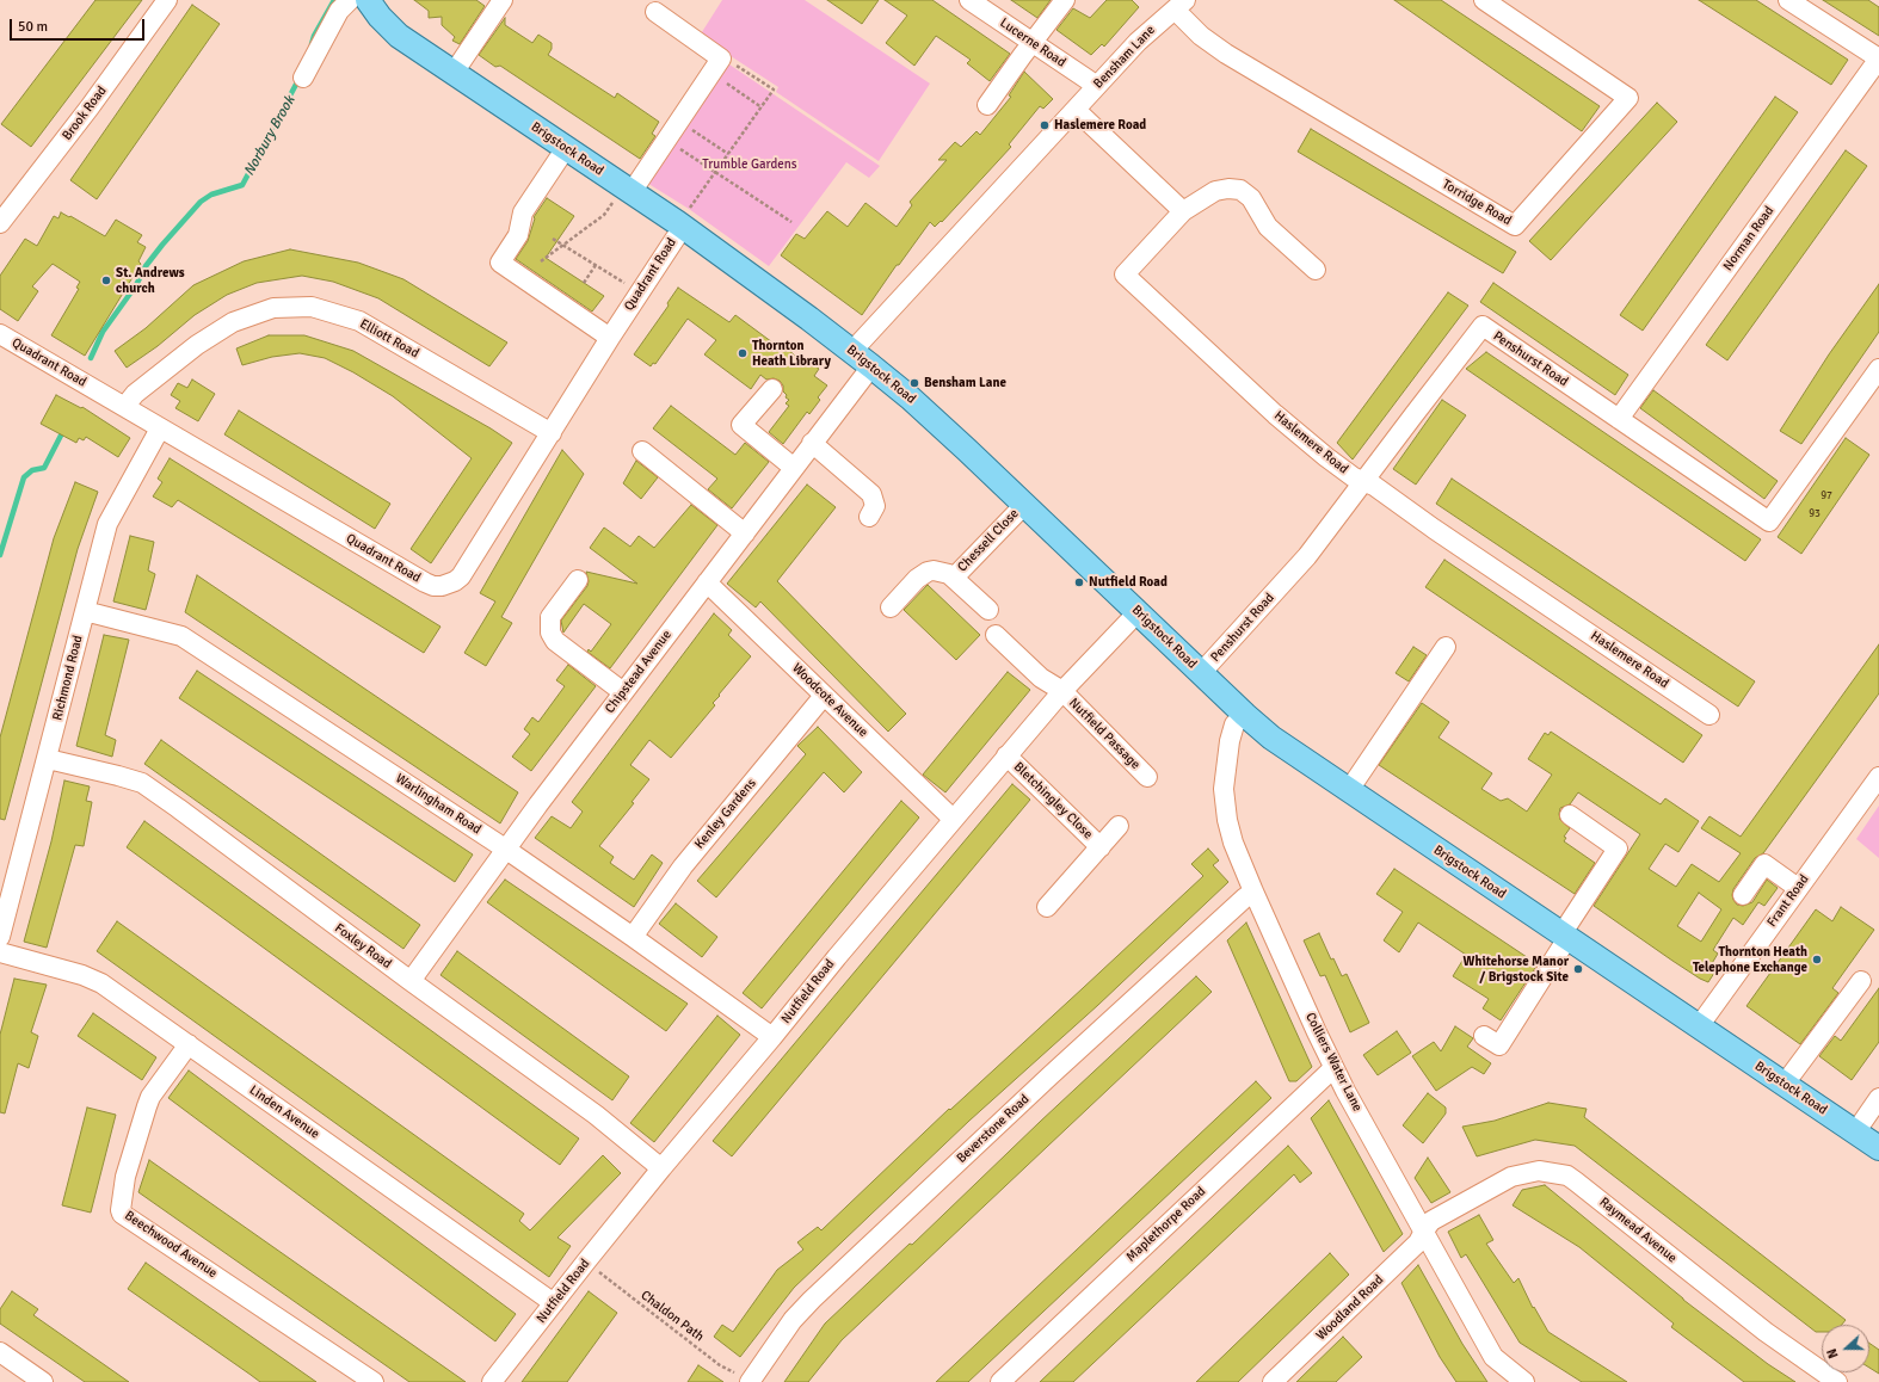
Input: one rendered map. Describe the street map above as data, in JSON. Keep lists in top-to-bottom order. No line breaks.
{"streets":{"main road":["Brigstock Road"],"street":["Lucerne Road","Bensham Lane","Brook Road","Torridge Road","Norman Road","Quadrant Road","Elliott Road","Penshurst Road","Haslemere Road","Chessell Close","Chipstead Avenue","Richmond Road","Woodcote Avenue","Nutfield Passage","Bletchingley Close","Warlingham Road","Kenley Gardens","Frant Road","Foxley Road","Nutfield Road","Colliers Water Lane","Linden Avenue","Beverstone Road","Maplethorpe Road","Raymead Avenue","Beechwood Avenue","Woodland Road"],"path":["Chaldon Path"]},"crossings":[["Lucerne Road","Bensham Lane"],["Bensham Lane","Brigstock Road"],["Bensham Lane","Torridge Road"],["Brigstock Road","Quadrant Road"],["Brigstock Road","Penshurst Road"],["Brigstock Road","Chessell Close"],["Brigstock Road","Chipstead Avenue"],["Brigstock Road","Frant Road"],["Brigstock Road","Nutfield Road"],["Brigstock Road","Colliers Water Lane"],["Norman Road","Penshurst Road"],["Quadrant Road","Elliott Road"],["Quadrant Road","Richmond Road"],["Penshurst Road","Haslemere Road"],["Chipstead Avenue","Woodcote Avenue"],["Chipstead Avenue","Warlingham Road"],["Chipstead Avenue","Foxley Road"],["Richmond Road","Warlingham Road"],["Richmond Road","Foxley Road"],["Woodcote Avenue","Kenley Gardens"],["Woodcote Avenue","Nutfield Road"],["Nutfield Passage","Nutfield Road"],["Bletchingley Close","Nutfield Road"],["Warlingham Road","Kenley Gardens"],["Warlingham Road","Nutfield Road"],["Foxley Road","Nutfield Road"],["Nutfield Road","Linden Avenue"],["Nutfield Road","Chaldon Path"],["Colliers Water Lane","Beverstone Road"],["Colliers Water Lane","Maplethorpe Road"],["Colliers Water Lane","Raymead Avenue"],["Colliers Water Lane","Woodland Road"],["Linden Avenue","Beechwood Avenue"],["Beverstone Road","Chaldon Path"],["Raymead Avenue","Woodland Road"]],"water":["Norbury Brook"],"parks":["Trumble Gardens"],"places":["Haslemere Road","St. Andrews church","Thornton Heath Library","Bensham Lane","Nutfield Road","Thornton Heath Telephone Exchange","Whitehorse Manor / Brigstock Site"],"house_numbers":["97","93"],"scale_bar":"50 m","north":"left"}
